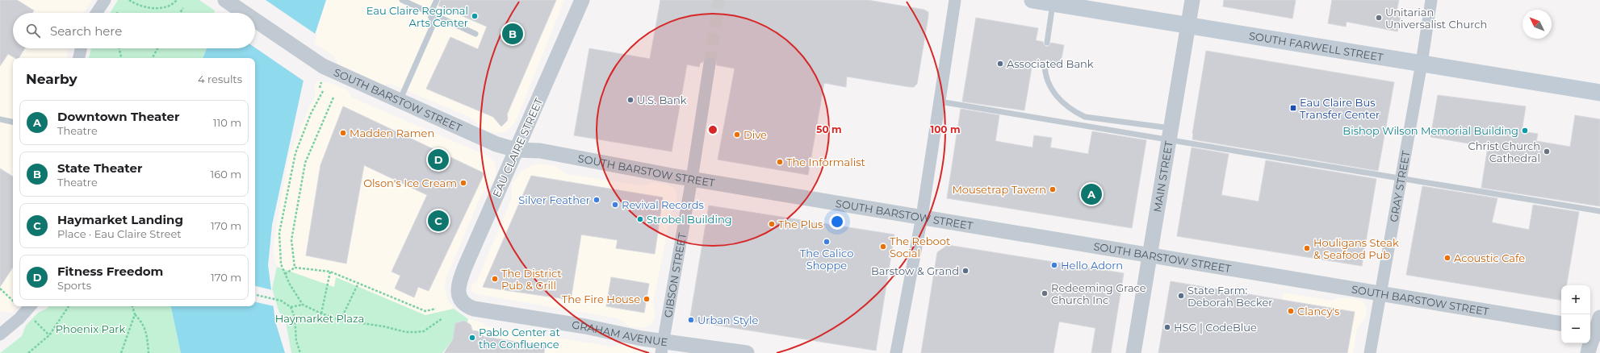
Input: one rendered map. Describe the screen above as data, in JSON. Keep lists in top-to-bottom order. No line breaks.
{"streets":{"main road":["SOUTH FARWELL STREET"],"street":["SOUTH BARSTOW STREET","EAU CLAIRE STREET","MAIN STREET","GRAY STREET","GIBSON STREET","GRAHAM AVENUE"]},"crossings":[["SOUTH FARWELL STREET","MAIN STREET"],["SOUTH FARWELL STREET","GRAY STREET"],["SOUTH BARSTOW STREET","EAU CLAIRE STREET"],["SOUTH BARSTOW STREET","MAIN STREET"],["SOUTH BARSTOW STREET","GRAY STREET"],["SOUTH BARSTOW STREET","GIBSON STREET"],["EAU CLAIRE STREET","GRAHAM AVENUE"],["GIBSON STREET","GRAHAM AVENUE"]],"parks":["Haymarket Plaza","Phoenix Park"],"places":{"other":["Eau Claire Regional Arts Center","Unitarian Universalist Church","Associated Bank","U.S. Bank","Bishop Wilson Memorial Building","Madden Ramen","Dive","Christ Church Cathedral","The Informalist","Olson's Ice Cream","Mousetrap Tavern","Silver Feather","Revival Records","Strobel Building","The Plus","The Calico Shoppe","The Reboot Social","Houligans Steak & Seafood Pub","Acoustic Cafe","Hello Adorn","Barstow & Grand","The District Pub & Grill","Redeeming Grace Church Inc","State Farm: Deborah Becker","The Fire House","Clancy's","Urban Style","HSG | CodeBlue","Pablo Center at the Confluence"],"transit":["Eau Claire Bus Transfer Center"]},"north":"top left","page":{"search":"Search here","pins":["B","D","A","C"],"heading":["Nearby","4 results"],"list":[{"mark":"A","name":"Downtown Theater","note":"Theatre","value":"110 m"},{"mark":"B","name":"State Theater","note":"Theatre","value":"160 m"},{"mark":"C","name":"Haymarket Landing","note":"Place · Eau Claire Street","value":"170 m"},{"mark":"D","name":"Fitness Freedom","note":"Sports","value":"170 m"}],"map_buttons":["+","−"]},"rings":["50 m","100 m"]}
